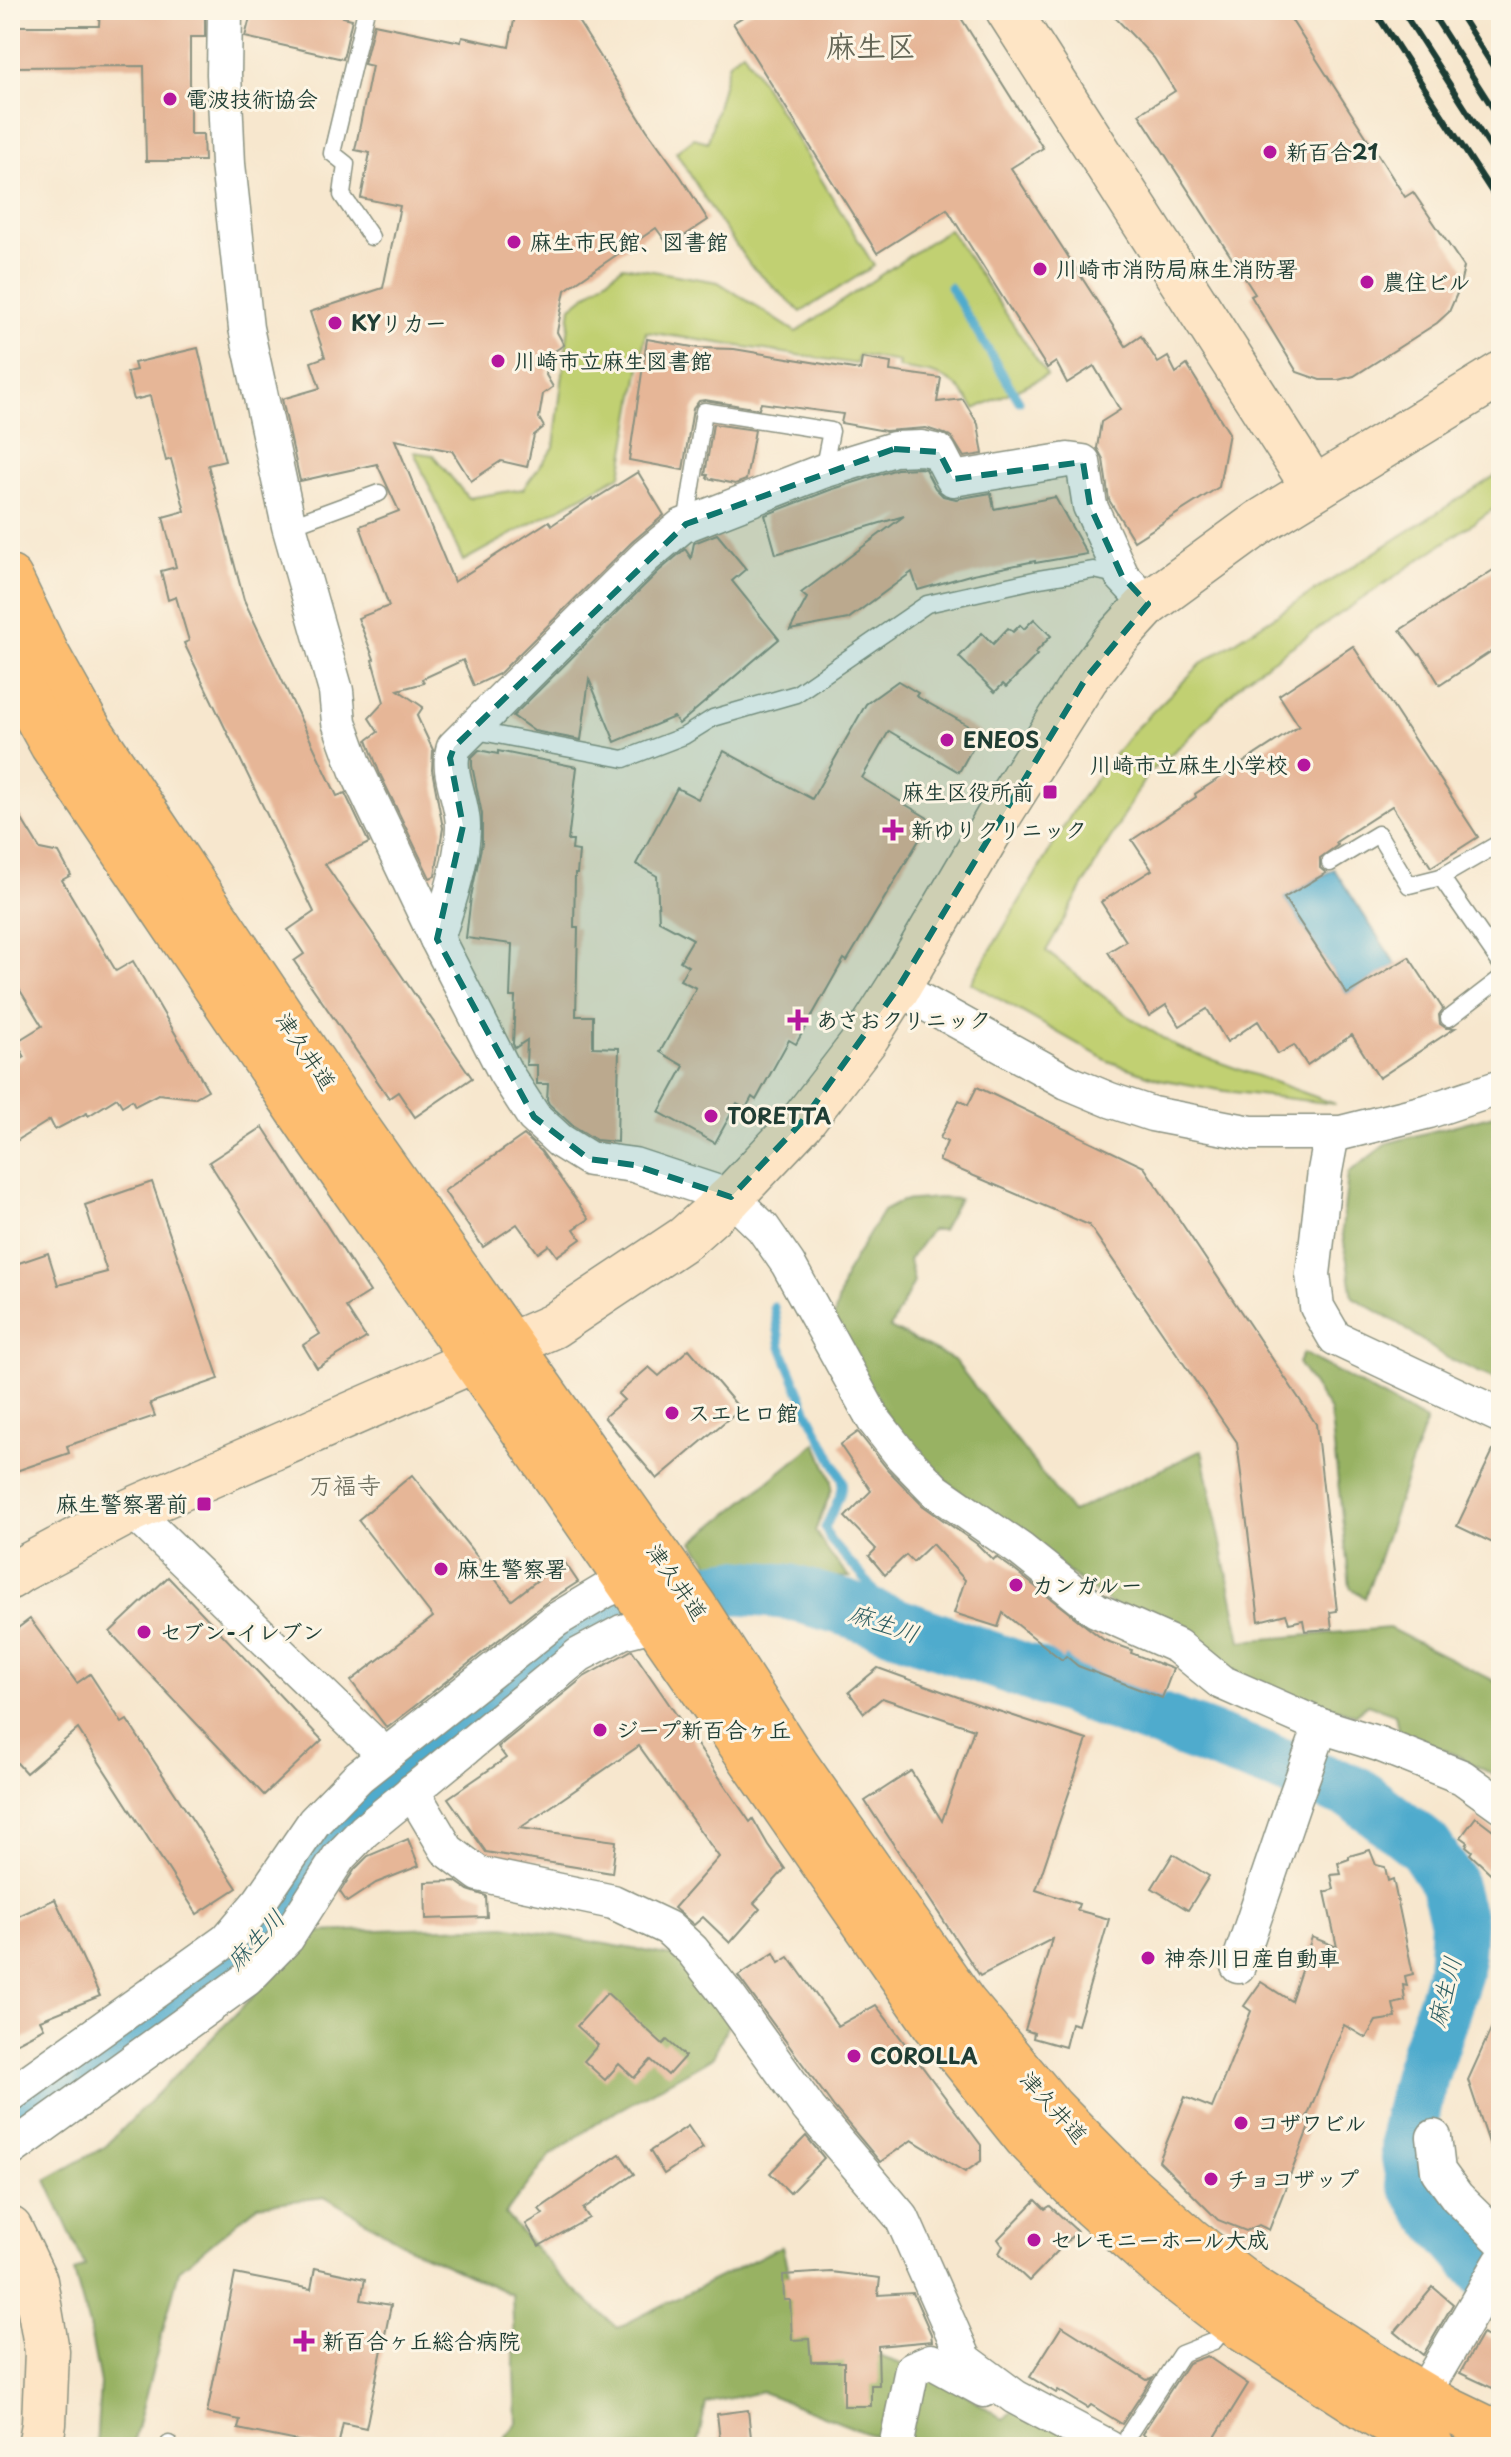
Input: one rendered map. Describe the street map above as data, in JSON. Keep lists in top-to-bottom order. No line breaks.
{"streets":{"main road":["津久井道"]},"districts":["麻生区","万福寺"],"water":["麻生川"],"places":{"other":["電波技術協会","新百合21","麻生市民館、図書館","川崎市消防局麻生消防署","農住ビル","KYリカー","川崎市立麻生図書館","ENEOS","川崎市立麻生小学校","TORETTA","スエヒロ館","麻生警察署","カンガルー","セブン-イレブン","ジープ新百合ヶ丘","神奈川日産自動車","COROLLA","コザワビル","チョコザップ","セレモニーホール大成"],"transit":["麻生区役所前","麻生警察署前"],"health":["新ゆりクリニック","あさおクリニック","新百合ヶ丘総合病院"]}}
